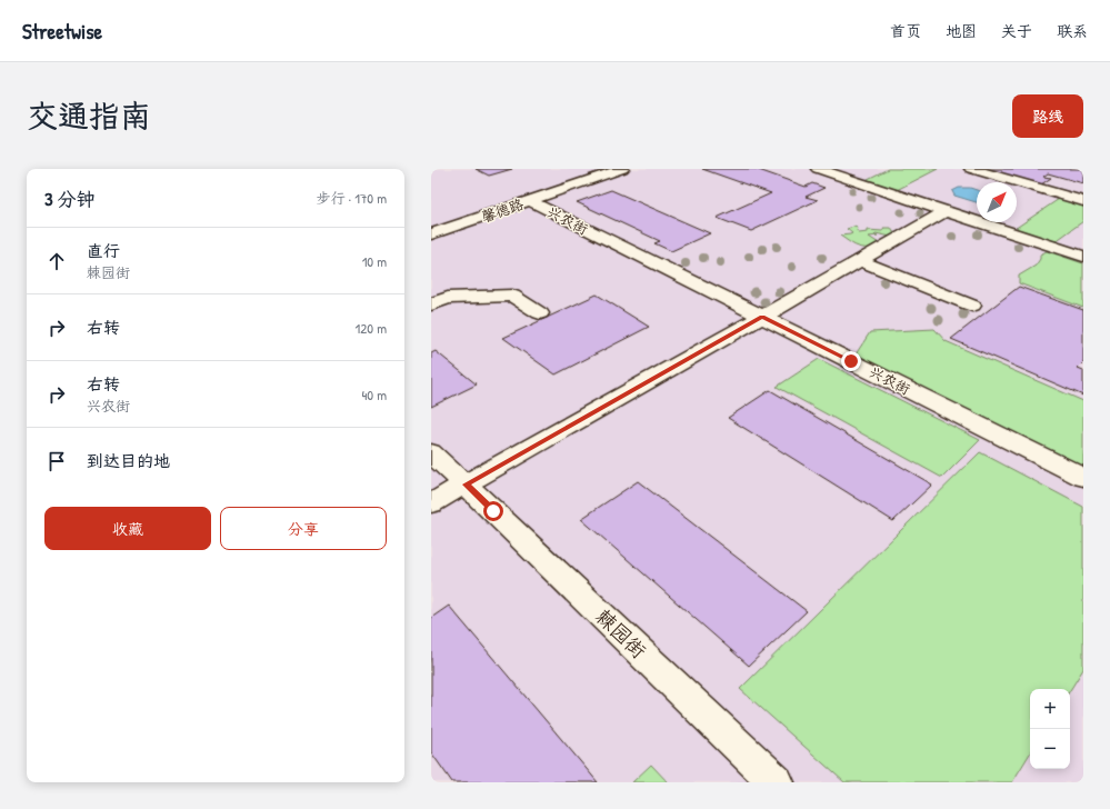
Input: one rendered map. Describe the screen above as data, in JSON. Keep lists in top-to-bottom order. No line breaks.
{"streets":{"street":["馨德路","兴农街","棘园街"]},"crossings":[["馨德路","兴农街"]],"north":"top right","page":{"header":"Streetwise","nav":["首页","地图","关于","联系"],"title":"交通指南","buttons":["路线",["收藏","分享"]],"heading":["3 分钟","步行 · 170 m"],"list":[["直行","棘园街","10 m"],["右转","120 m"],["右转","兴农街","40 m"],"到达目的地"],"map_buttons":["+","−"]}}
